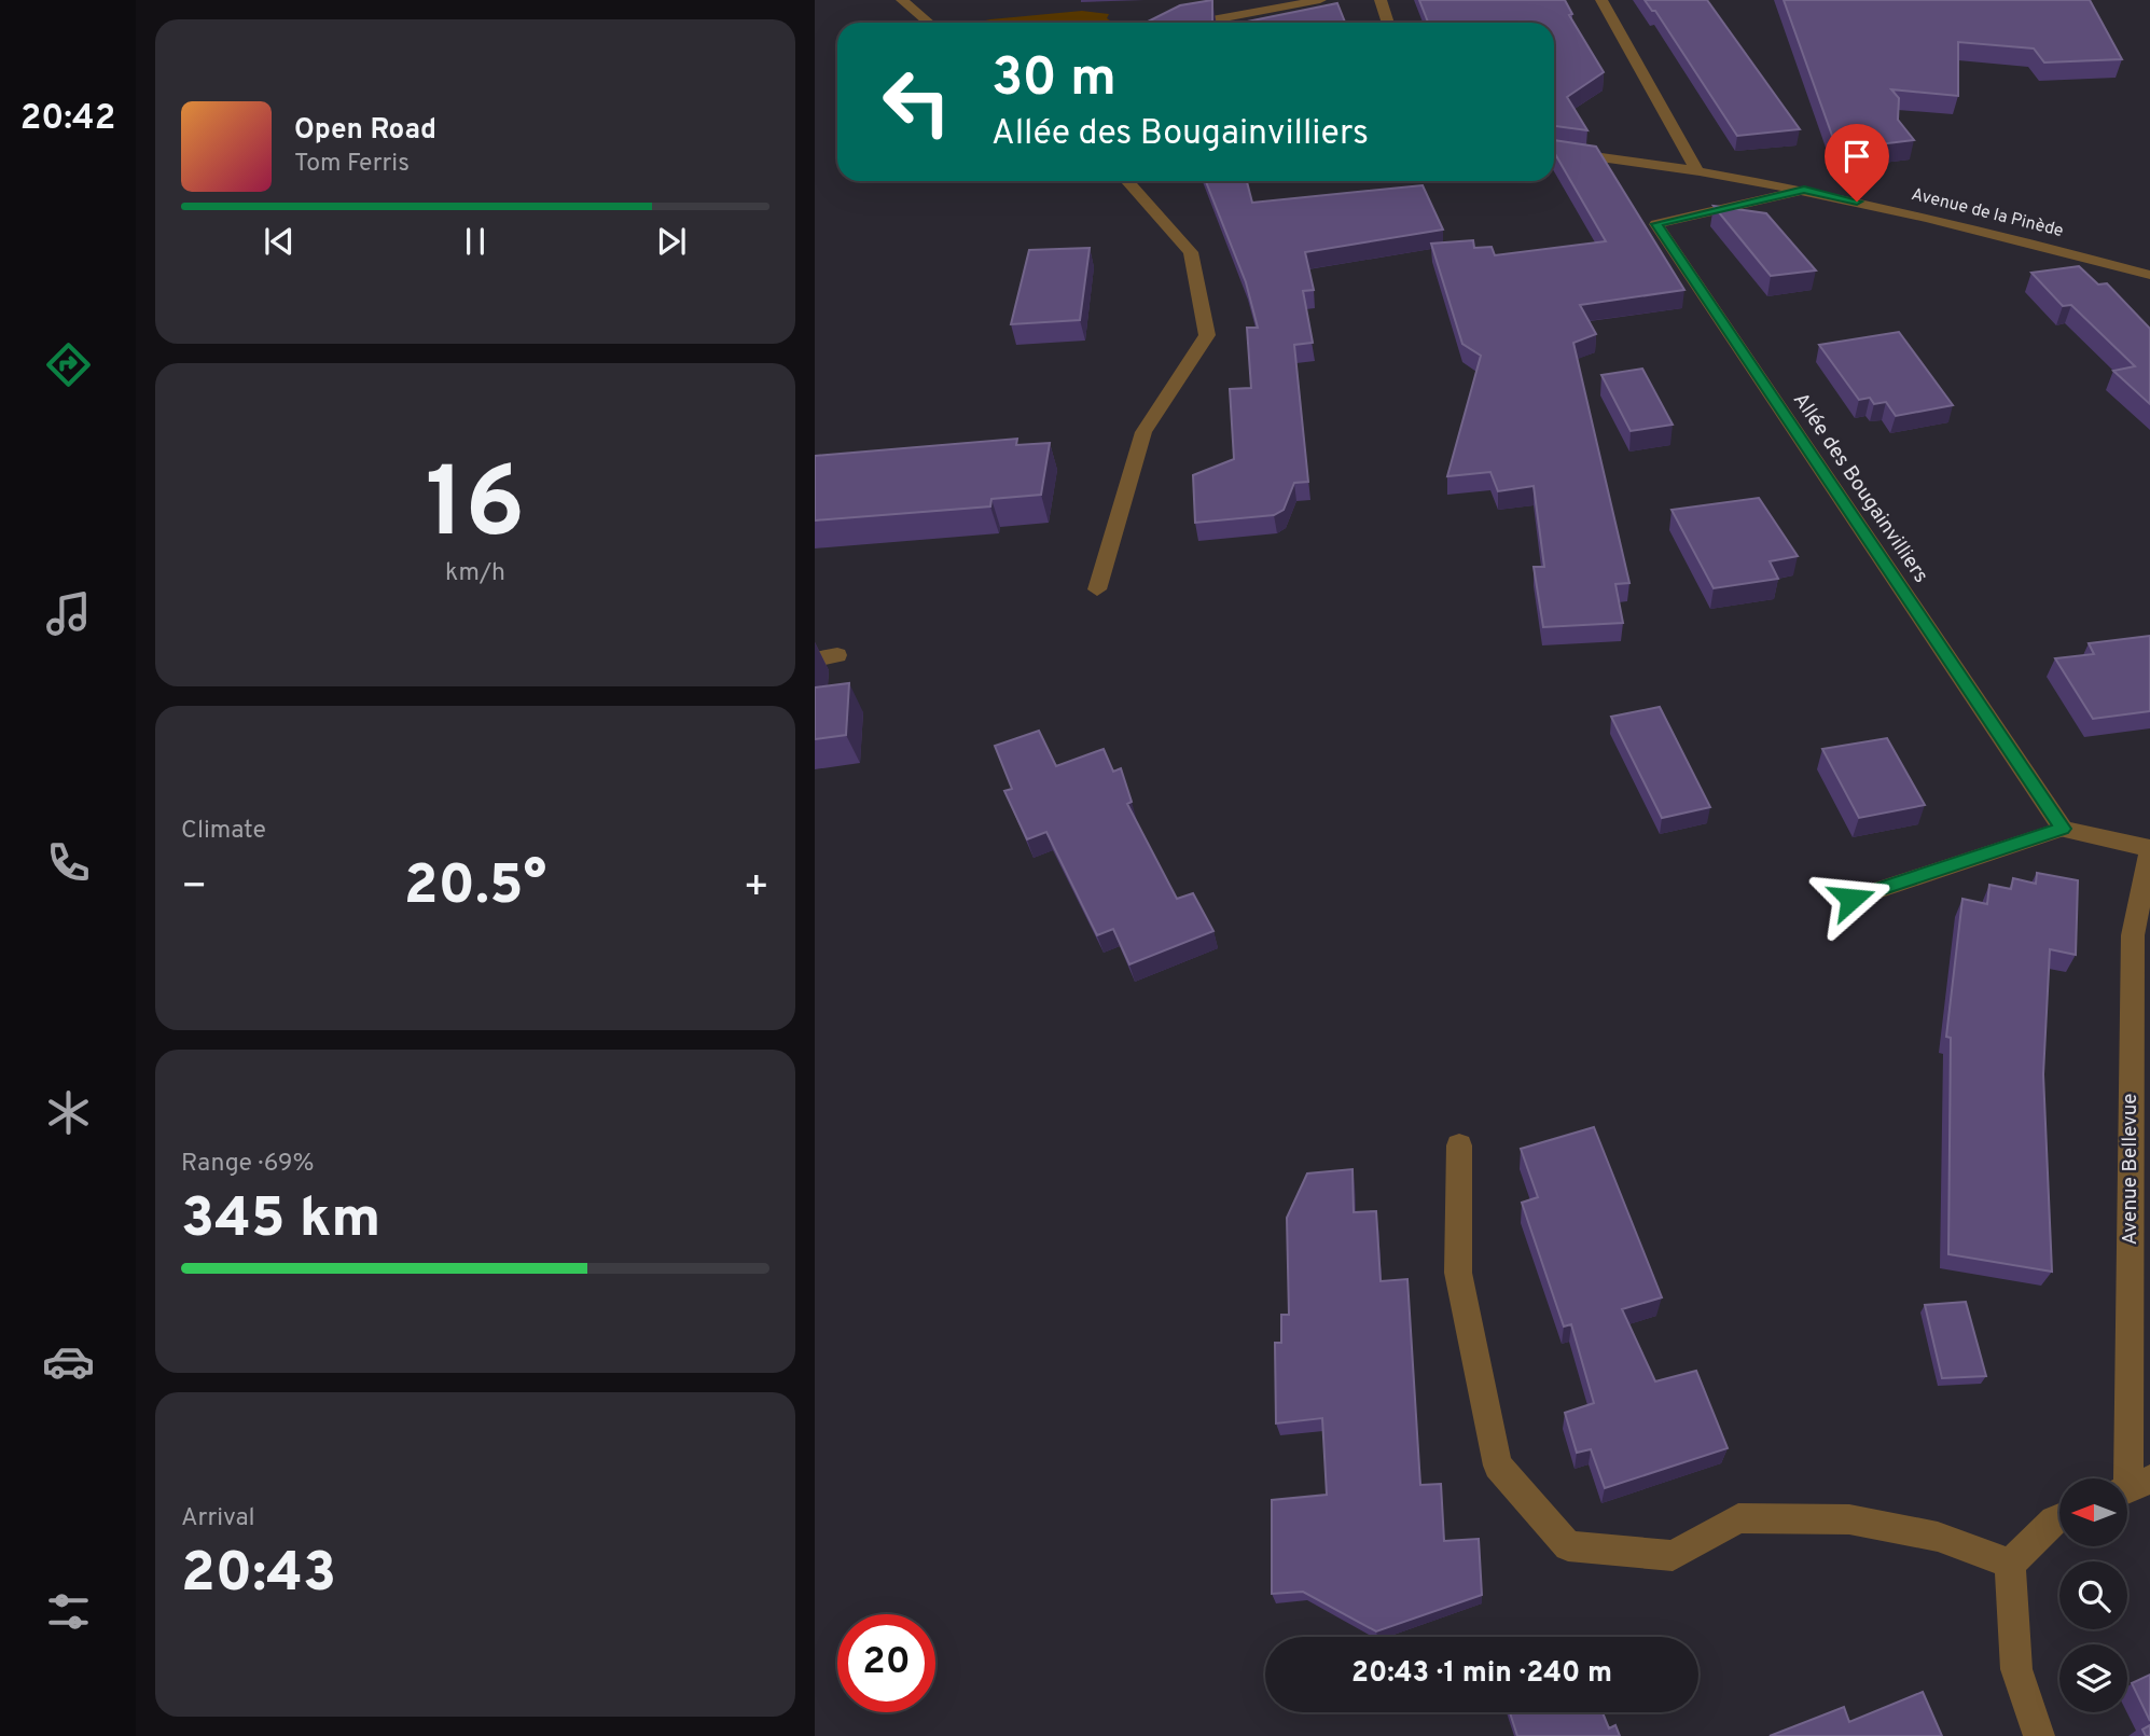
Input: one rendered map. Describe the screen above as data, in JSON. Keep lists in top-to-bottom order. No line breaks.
{"streets":{"street":["Avenue de la Pinède","Allée des Bougainvilliers","Avenue Bellevue"]},"crossings":[["Avenue de la Pinède","Allée des Bougainvilliers"]],"north":"left","page":{"tabs":"20:42","turn":["30 m","Allée des Bougainvilliers"],"song":["Open Road","Tom Ferris"],"tile":[["16","km/h"],"Climate",["Range · 69%","345 km"],["Arrival","20:43"]],"heat":["−","20.5°","+"],"limit":"20","trip":"20:43 · 1 min · 240 m"}}
